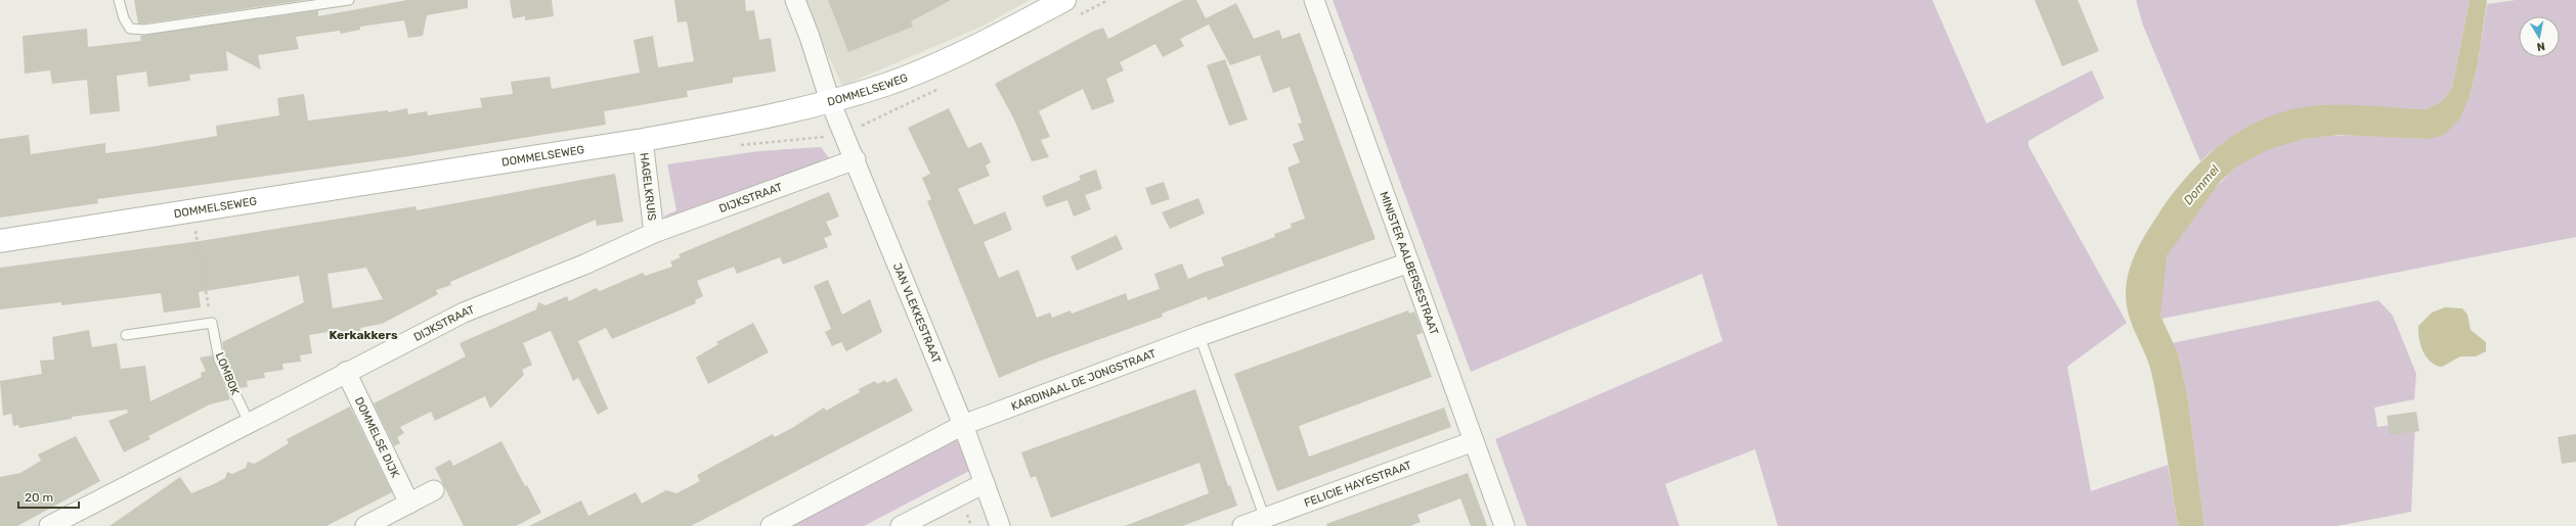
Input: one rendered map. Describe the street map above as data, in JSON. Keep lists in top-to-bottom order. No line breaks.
{"streets":{"street":["DOMMELSEWEG","HAGELKRUIS","DIJKSTRAAT","MINISTER AALBERSESTRAAT","JAN VLEKKESTRAAT","KARDINAAL DE JONGSTRAAT","DOMMELSE DIJK","FELICIE HAYESTRAAT"],"lane":["LOMBOK"]},"crossings":[["DOMMELSEWEG","HAGELKRUIS"],["DOMMELSEWEG","JAN VLEKKESTRAAT"],["HAGELKRUIS","DIJKSTRAAT"],["DIJKSTRAAT","JAN VLEKKESTRAAT"],["DIJKSTRAAT","LOMBOK"],["DIJKSTRAAT","DOMMELSE DIJK"],["MINISTER AALBERSESTRAAT","KARDINAAL DE JONGSTRAAT"],["MINISTER AALBERSESTRAAT","FELICIE HAYESTRAAT"],["JAN VLEKKESTRAAT","KARDINAAL DE JONGSTRAAT"]],"districts":["Kerkakkers"],"water":["Dommel"],"scale_bar":"20 m","north":"bottom"}
